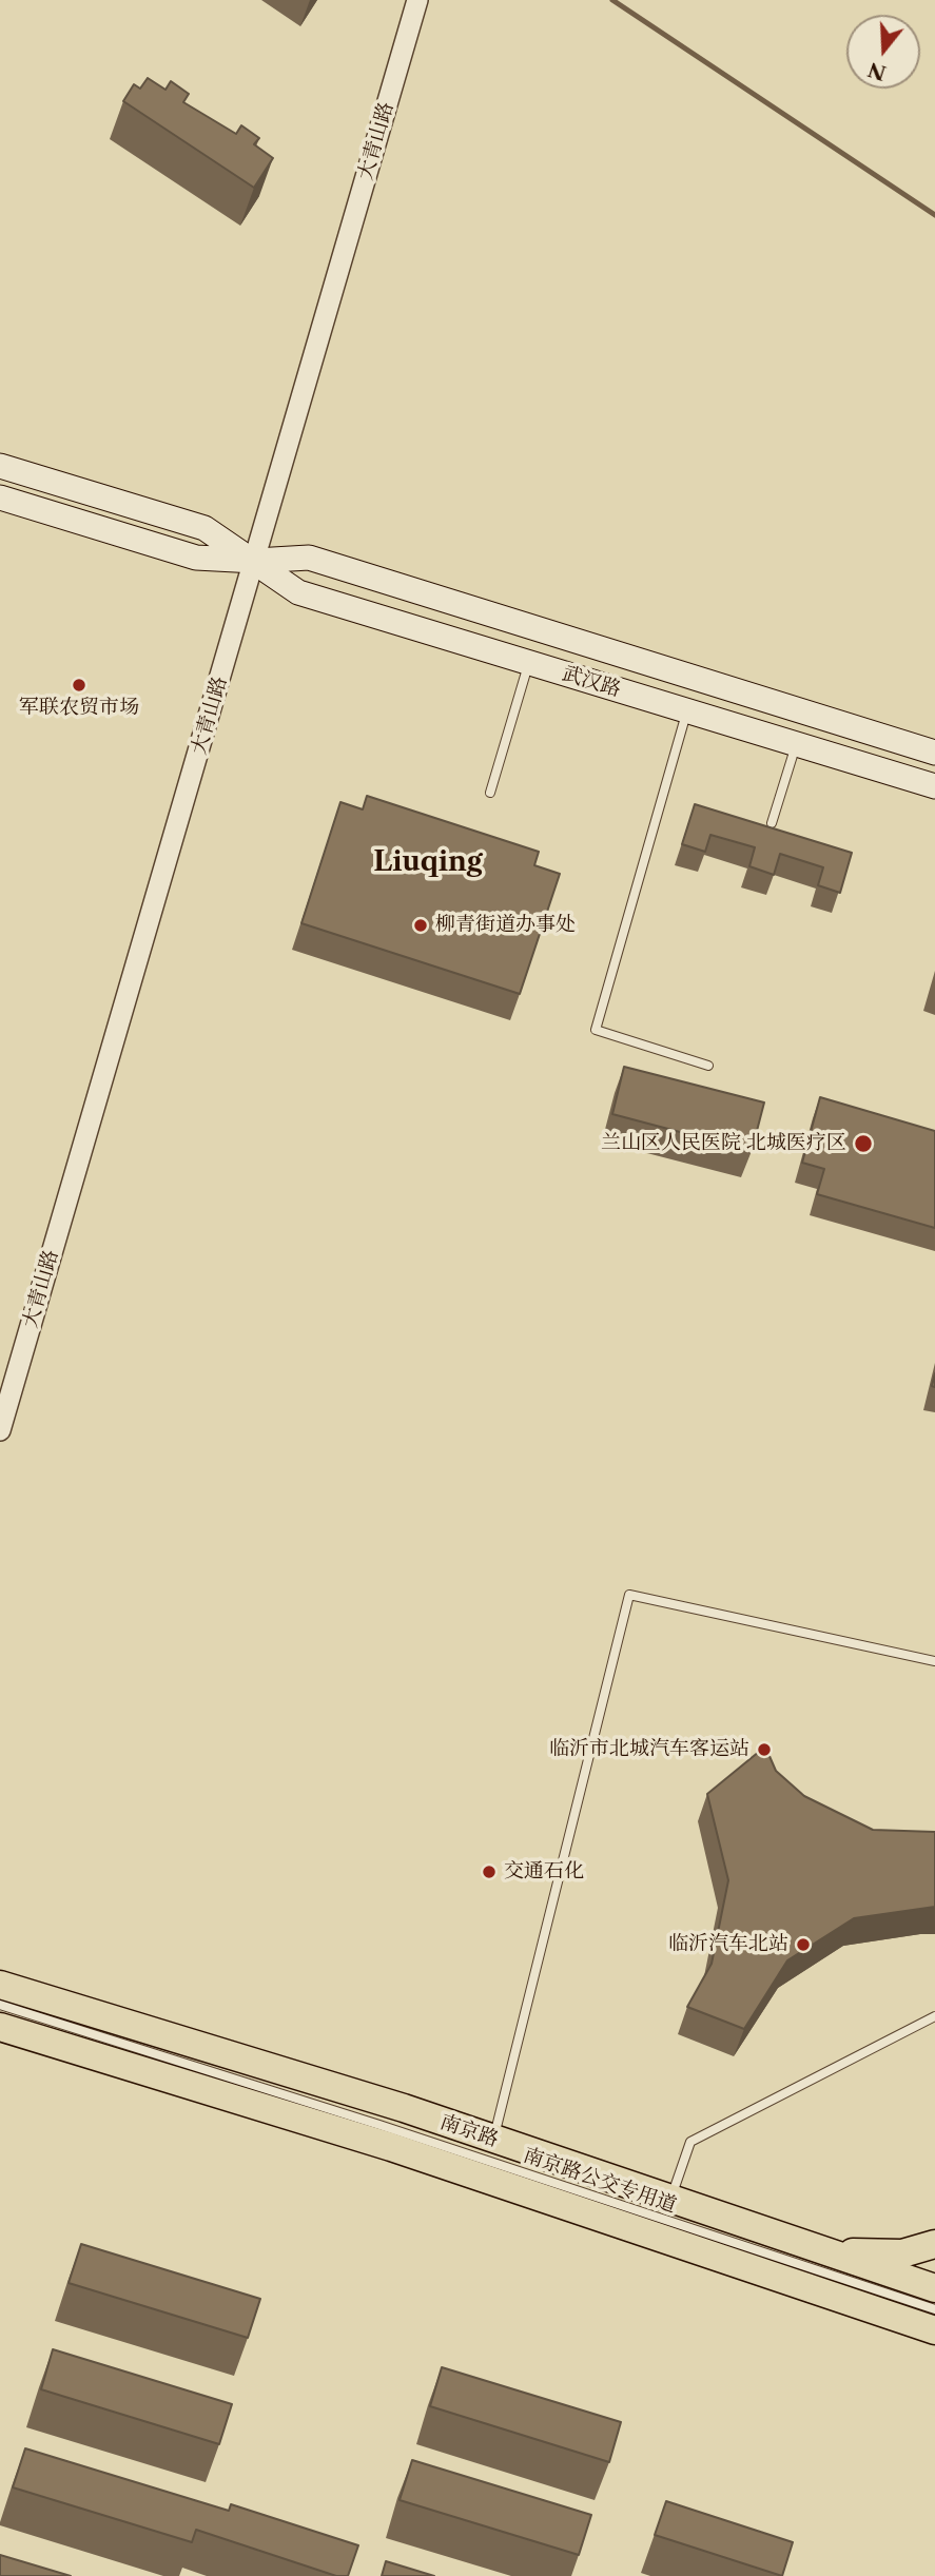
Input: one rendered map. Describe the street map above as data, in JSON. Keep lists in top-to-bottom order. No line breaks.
{"streets":{"highway":["南京路"],"main road":["武汉路"],"street":["大青山路"],"lane":["南京路公交专用道"]},"crossings":[["大青山路","武汉路"]],"districts":["Liuqing"],"places":["军联农贸市场","柳青街道办事处","兰山区人民医院 北城医疗区","临沂市北城汽车客运站","交通石化","临沂汽车北站"],"north":"bottom"}
